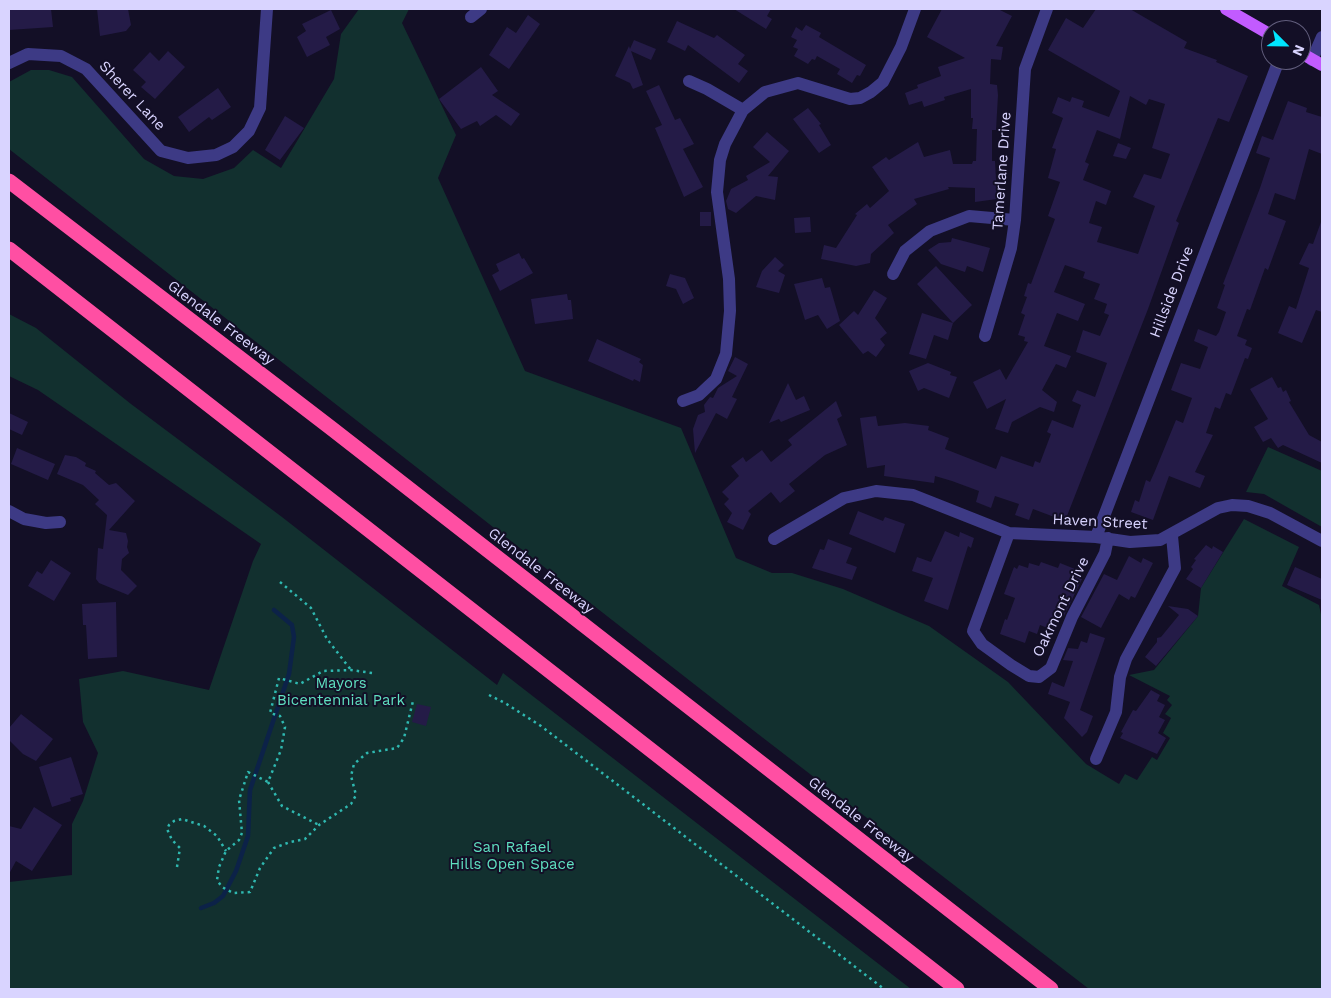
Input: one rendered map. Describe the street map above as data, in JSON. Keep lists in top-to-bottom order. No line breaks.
{"streets":{"highway":["Glendale Freeway"],"street":["Sherer Lane","Tamerlane Drive","Hillside Drive","Haven Street","Oakmont Drive"]},"crossings":[["Hillside Drive","Haven Street"],["Hillside Drive","Oakmont Drive"],["Haven Street","Oakmont Drive"]],"parks":["Mayors Bicentennial Park","San Rafael Hills Open Space"],"north":"bottom right"}
